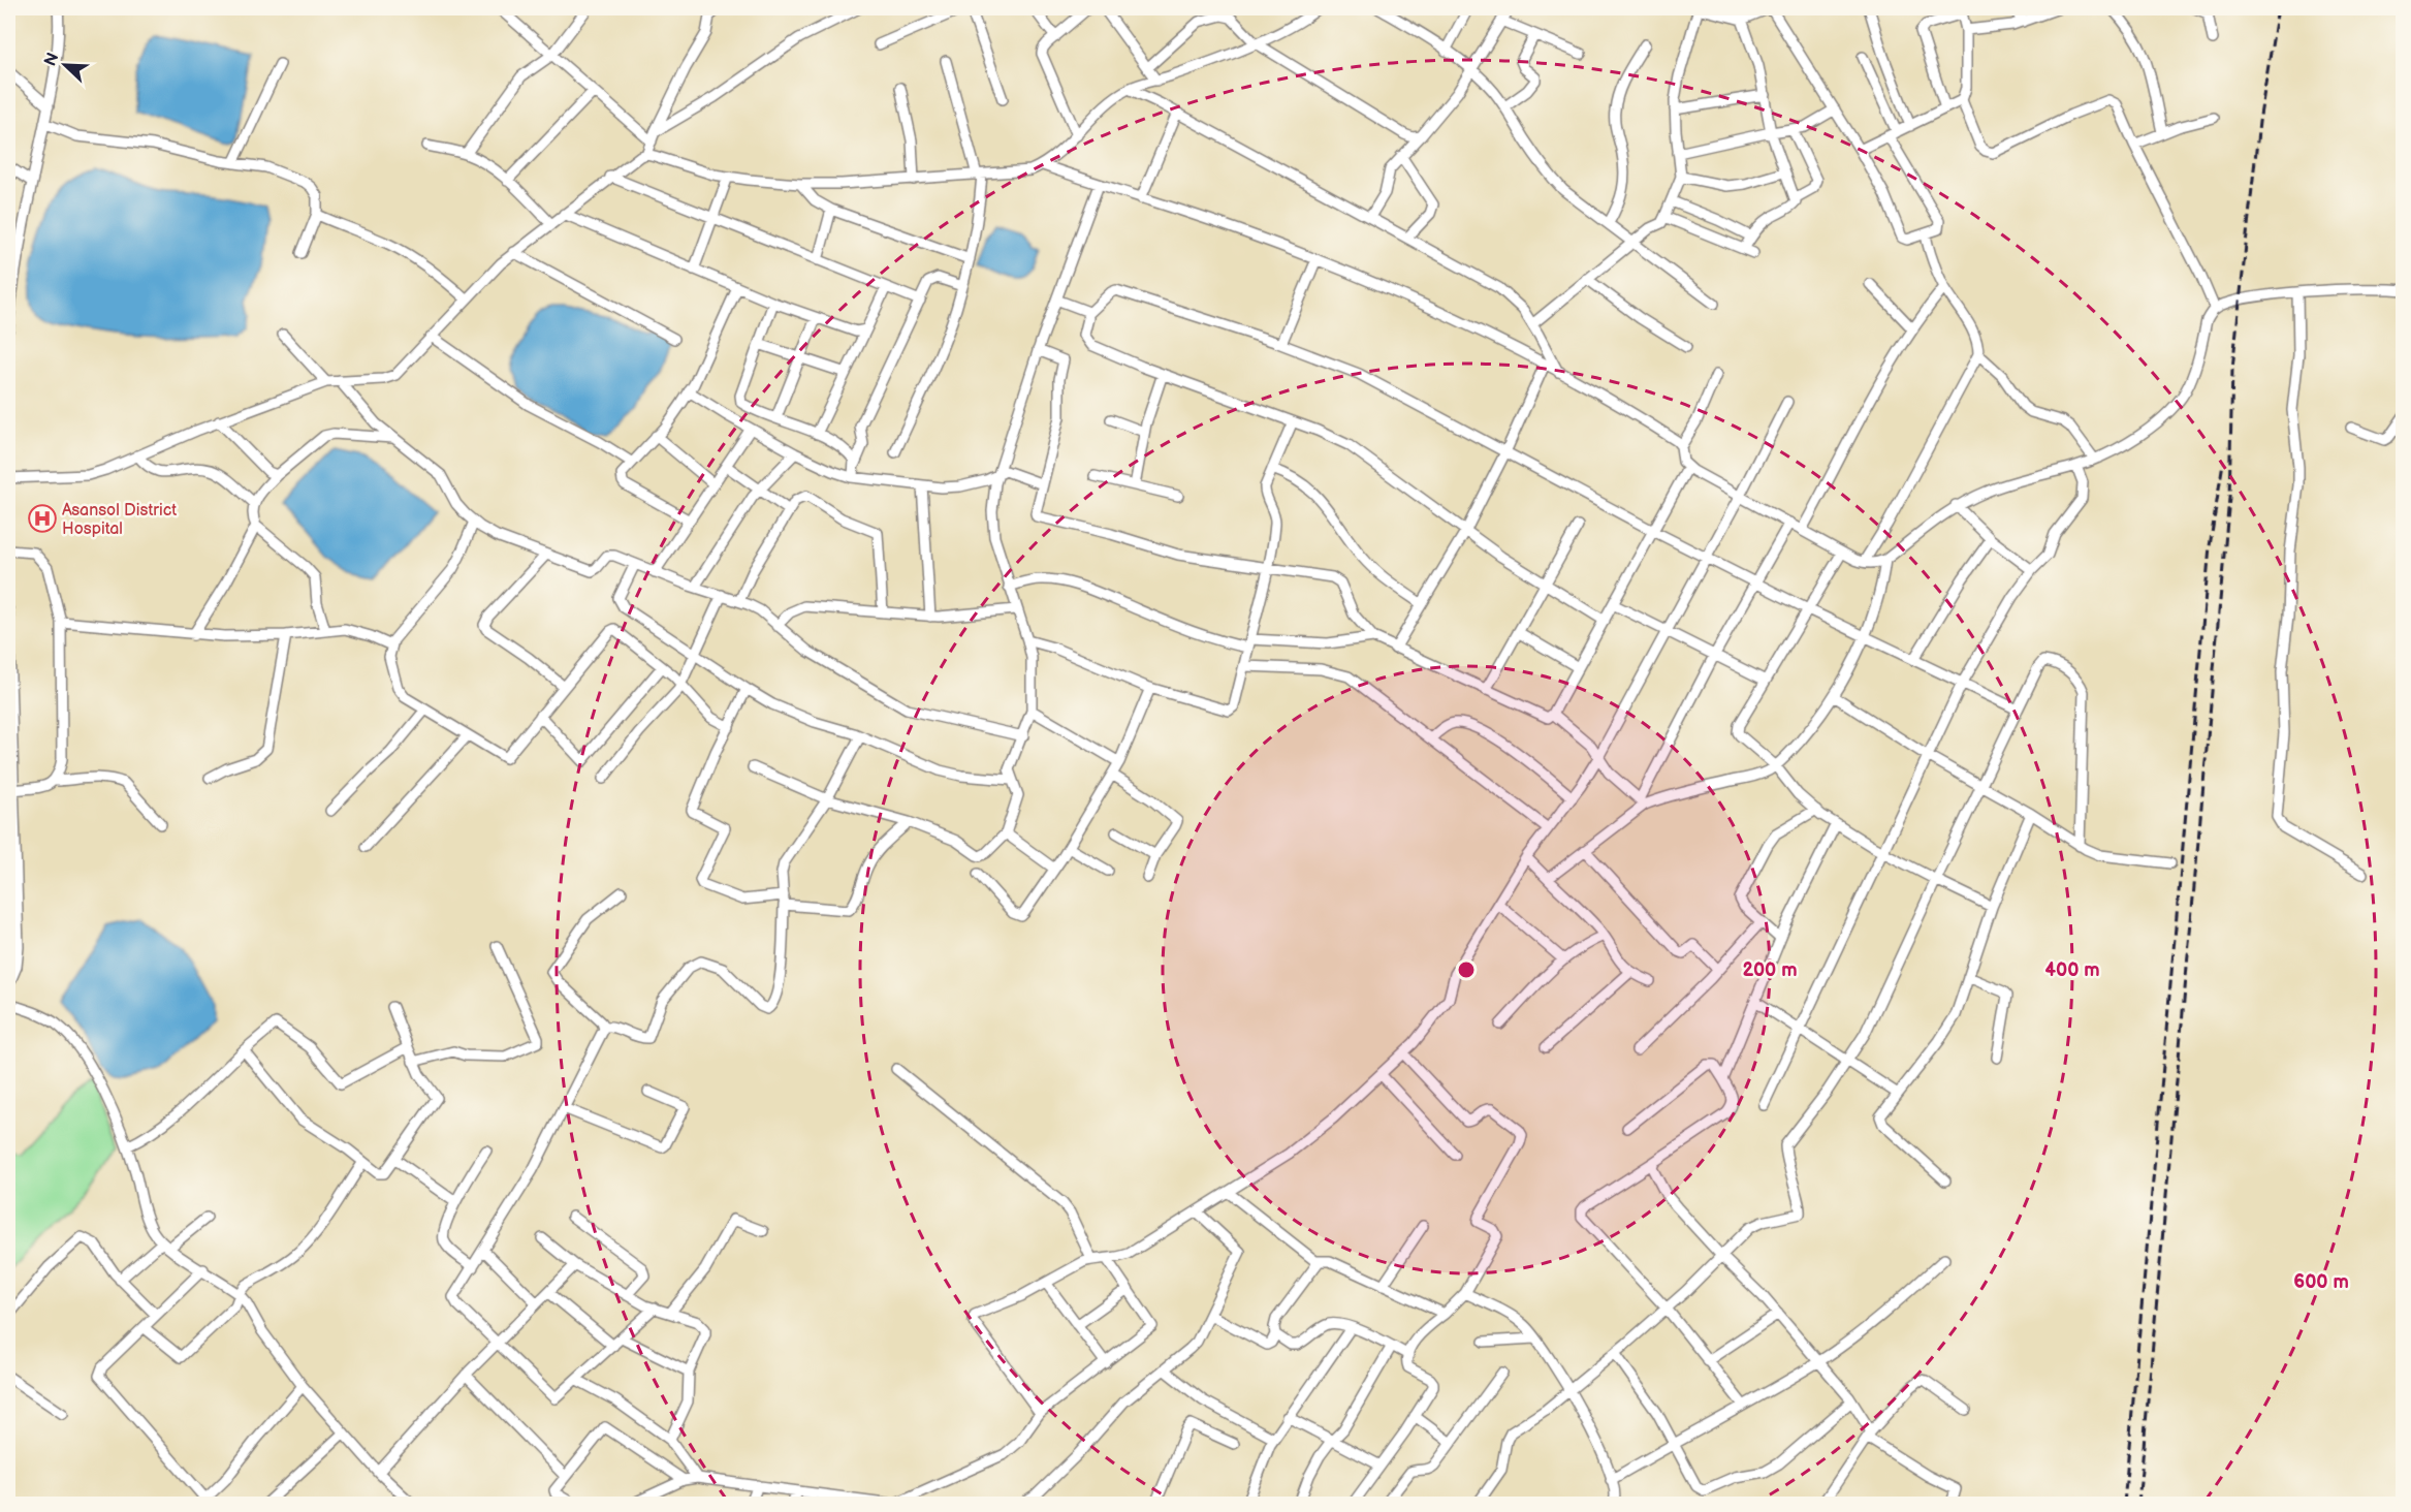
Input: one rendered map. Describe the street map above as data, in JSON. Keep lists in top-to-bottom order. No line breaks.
{"places":{"hospital":["Asansol District Hospital"]},"north":"top left","rings":["200 m","400 m","600 m"]}
